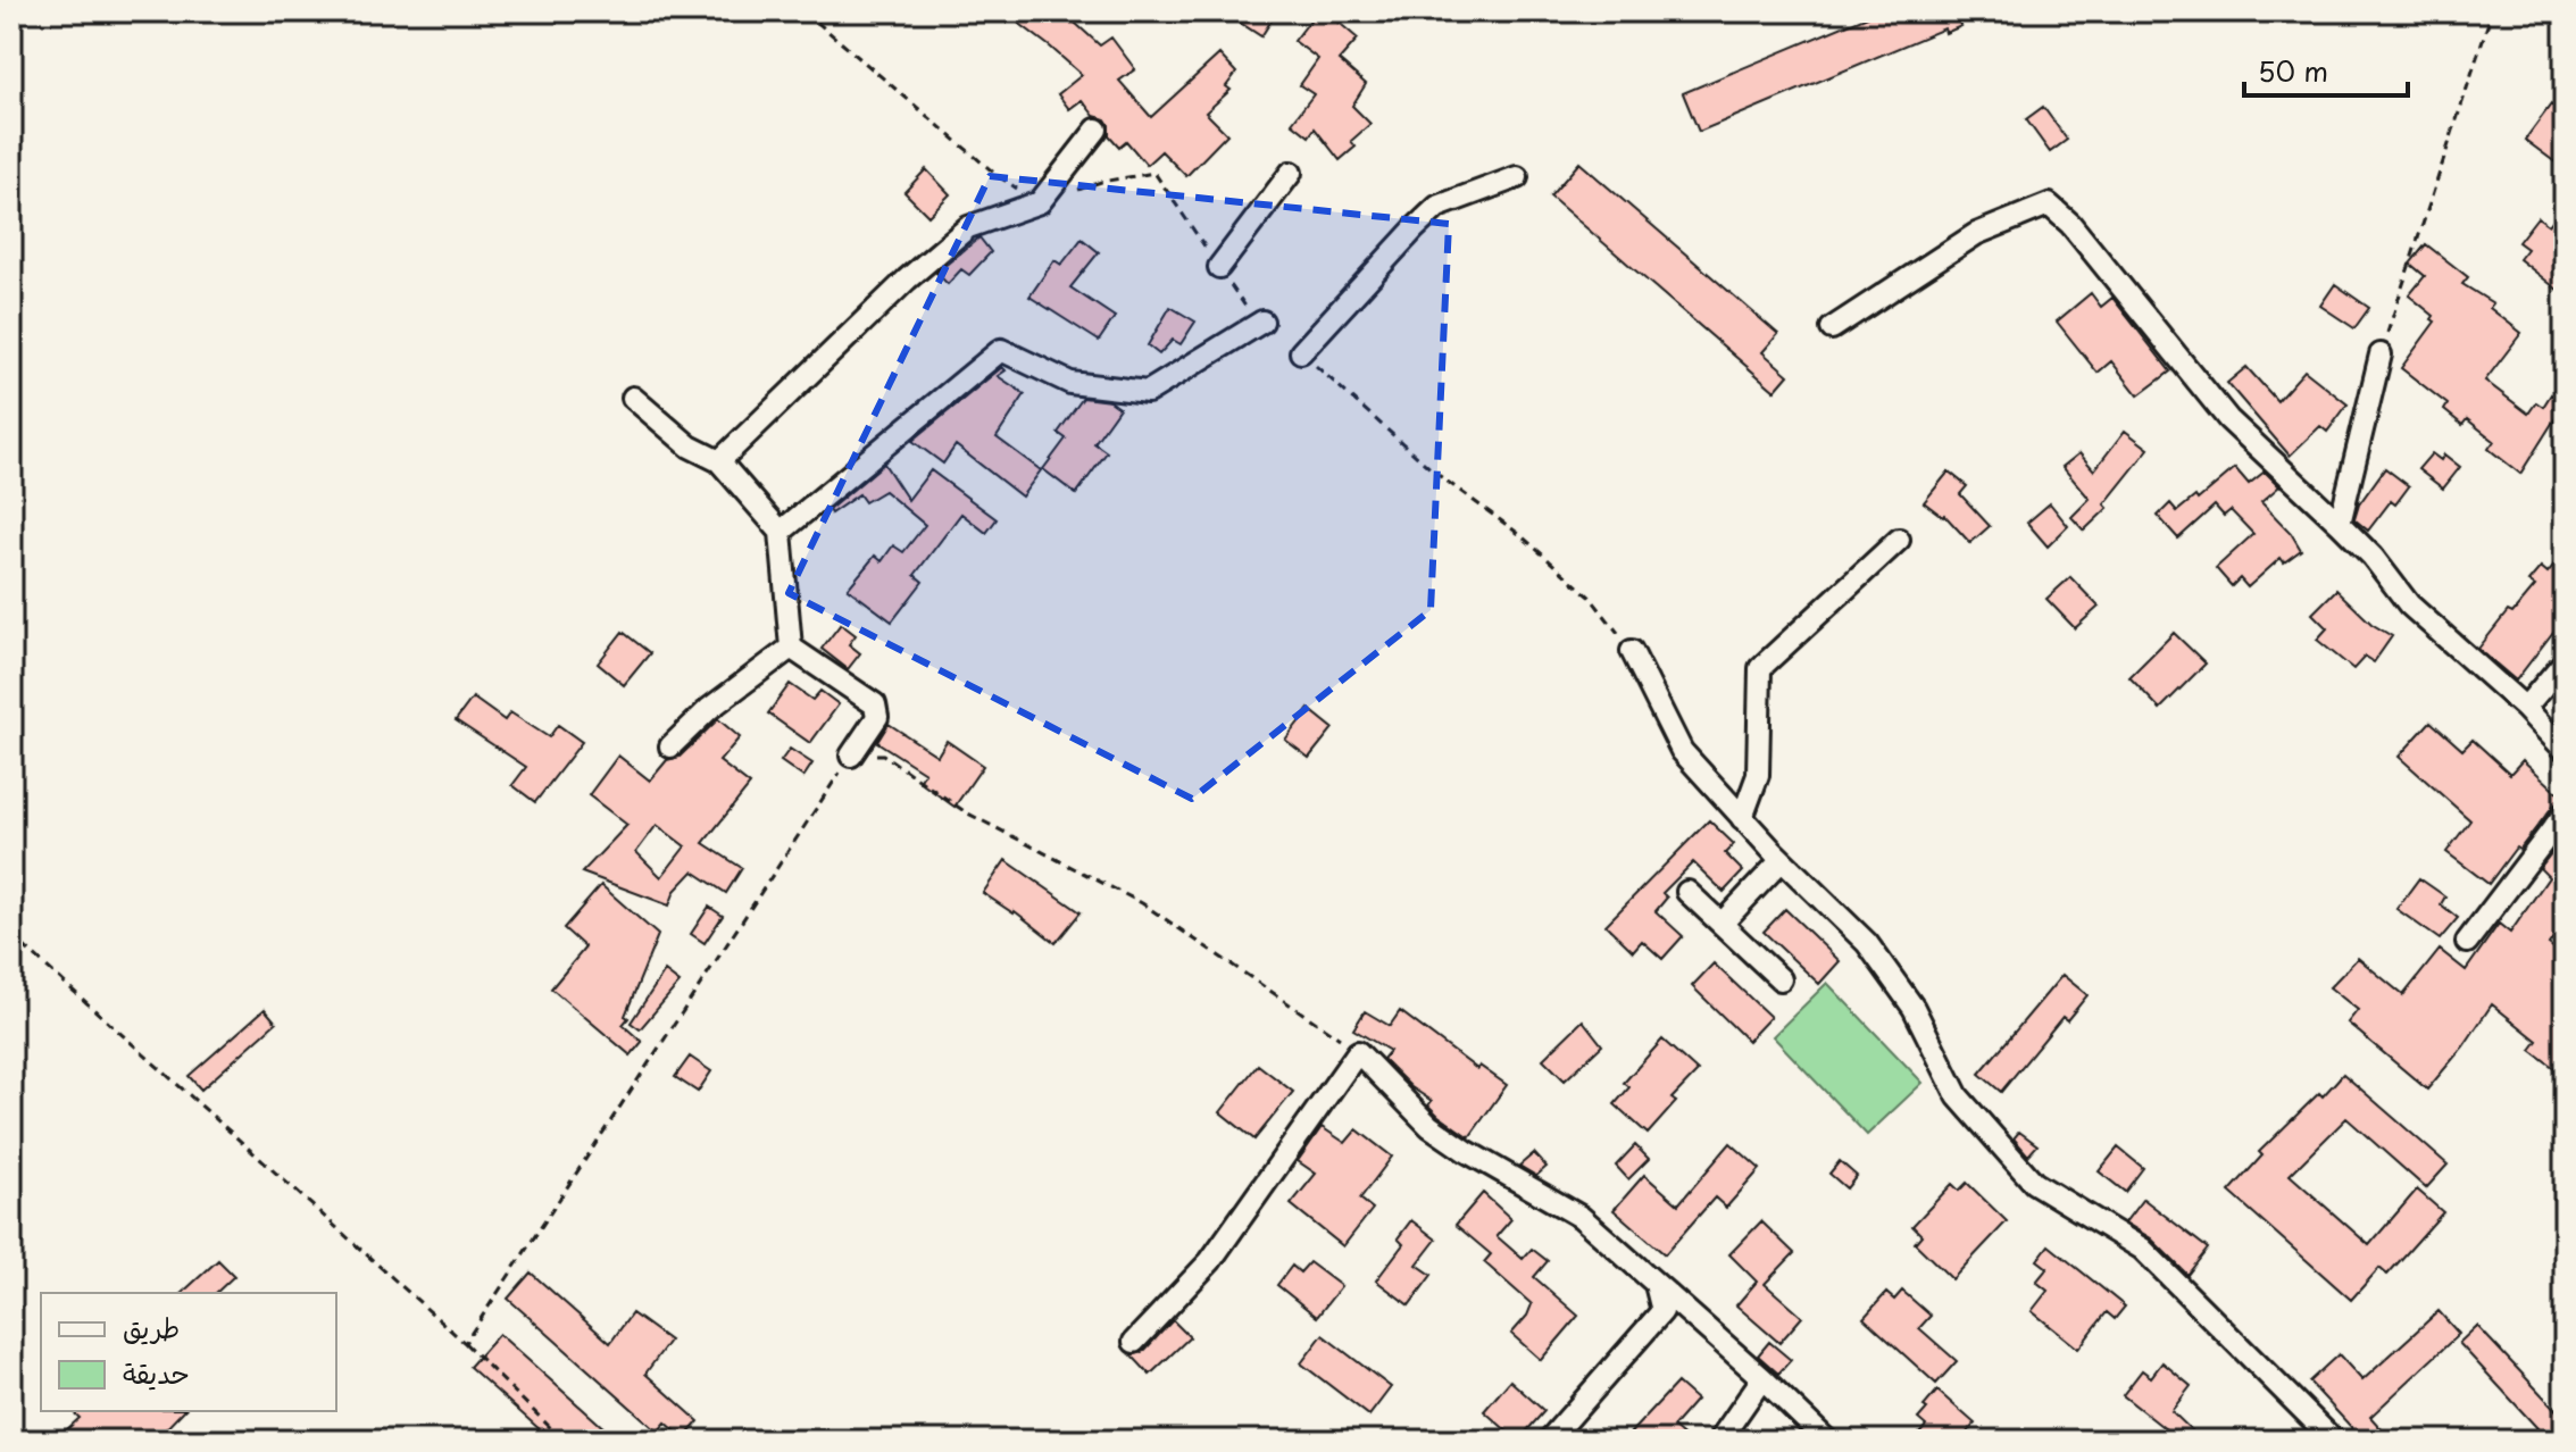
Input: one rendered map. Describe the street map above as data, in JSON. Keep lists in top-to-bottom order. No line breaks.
{"legend":["طريق","حديقة"],"scale_bar":"50 m"}
